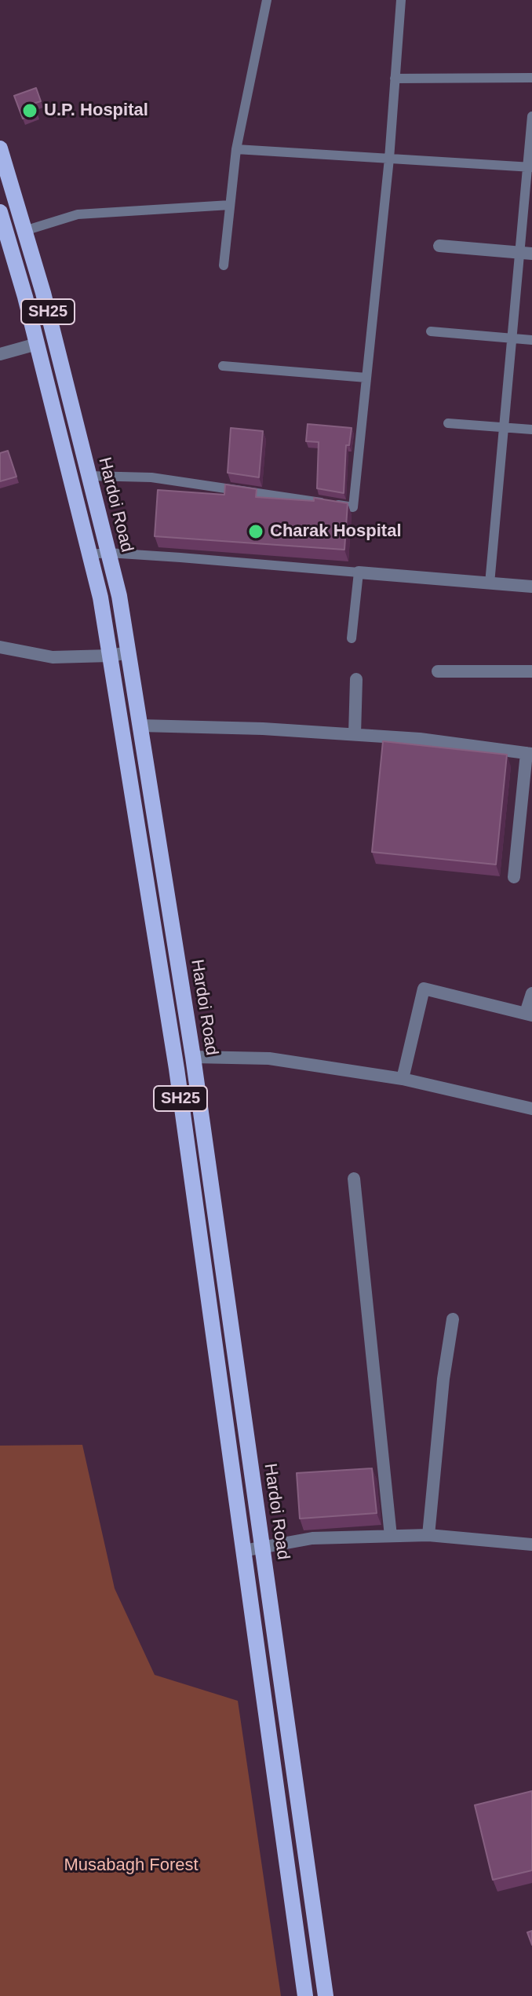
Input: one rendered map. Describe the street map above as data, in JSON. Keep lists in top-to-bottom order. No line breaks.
{"streets":{"main road":["SH25","Hardoi Road"]},"parks":["Musabagh Forest"],"places":["U.P. Hospital","Charak Hospital"]}
